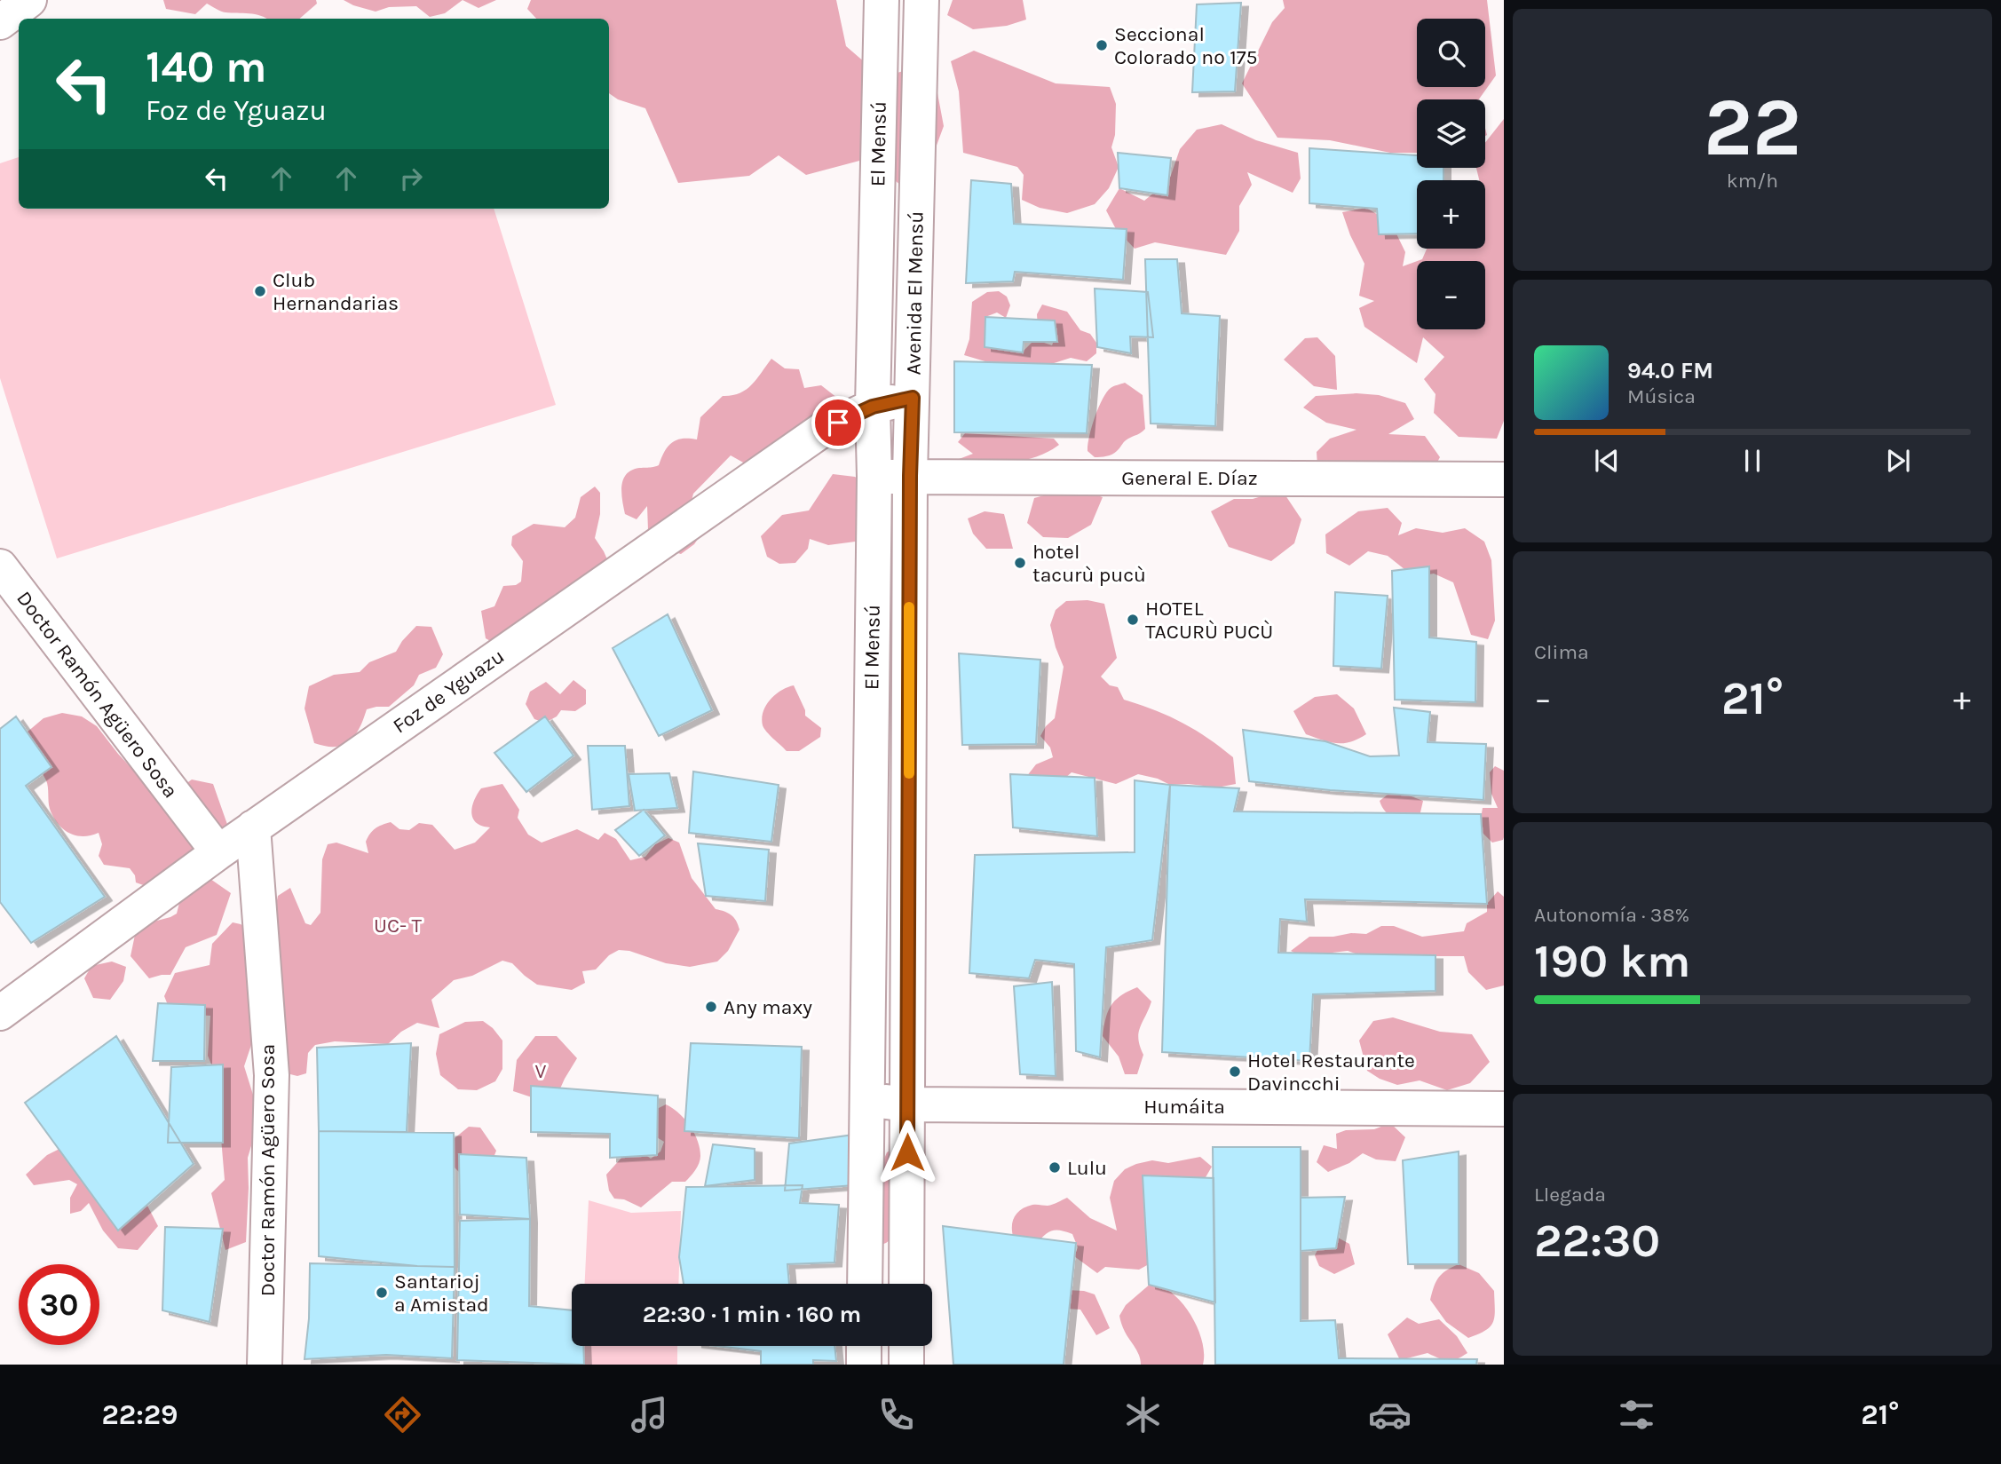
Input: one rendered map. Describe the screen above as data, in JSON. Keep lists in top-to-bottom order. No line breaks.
{"streets":{"street":["El Mensú","Avenida El Mensú","General E. Díaz","Foz de Yguazu","Doctor Ramón Agüero Sosa","Humáita"]},"crossings":[["El Mensú","General E. Díaz"],["El Mensú","Foz de Yguazu"],["El Mensú","Humáita"],["Avenida El Mensú","General E. Díaz"],["Avenida El Mensú","Foz de Yguazu"],["Avenida El Mensú","Humáita"],["Foz de Yguazu","Doctor Ramón Agüero Sosa"]],"parks":["UC- T","V"],"places":["Seccional Colorado nº 175","Club Hernandarias","hotel tacurù pucù","HOTEL TACURÙ PUCÙ","Any maxy","Hotel Restaurante Davincchi","Lulu","Santarioj a Amistad"],"page":{"tile":[["22","km/h"],"Clima",["Autonomía · 38%","190 km"],["Llegada","22:30"]],"map_buttons":["+","−"],"turn":["140 m","Foz de Yguazu"],"song":["94.0 FM","Música"],"heat":["−","21°","+"],"limit":"30","trip":"22:30 · 1 min · 160 m","tabs":["22:29","21°"]}}
